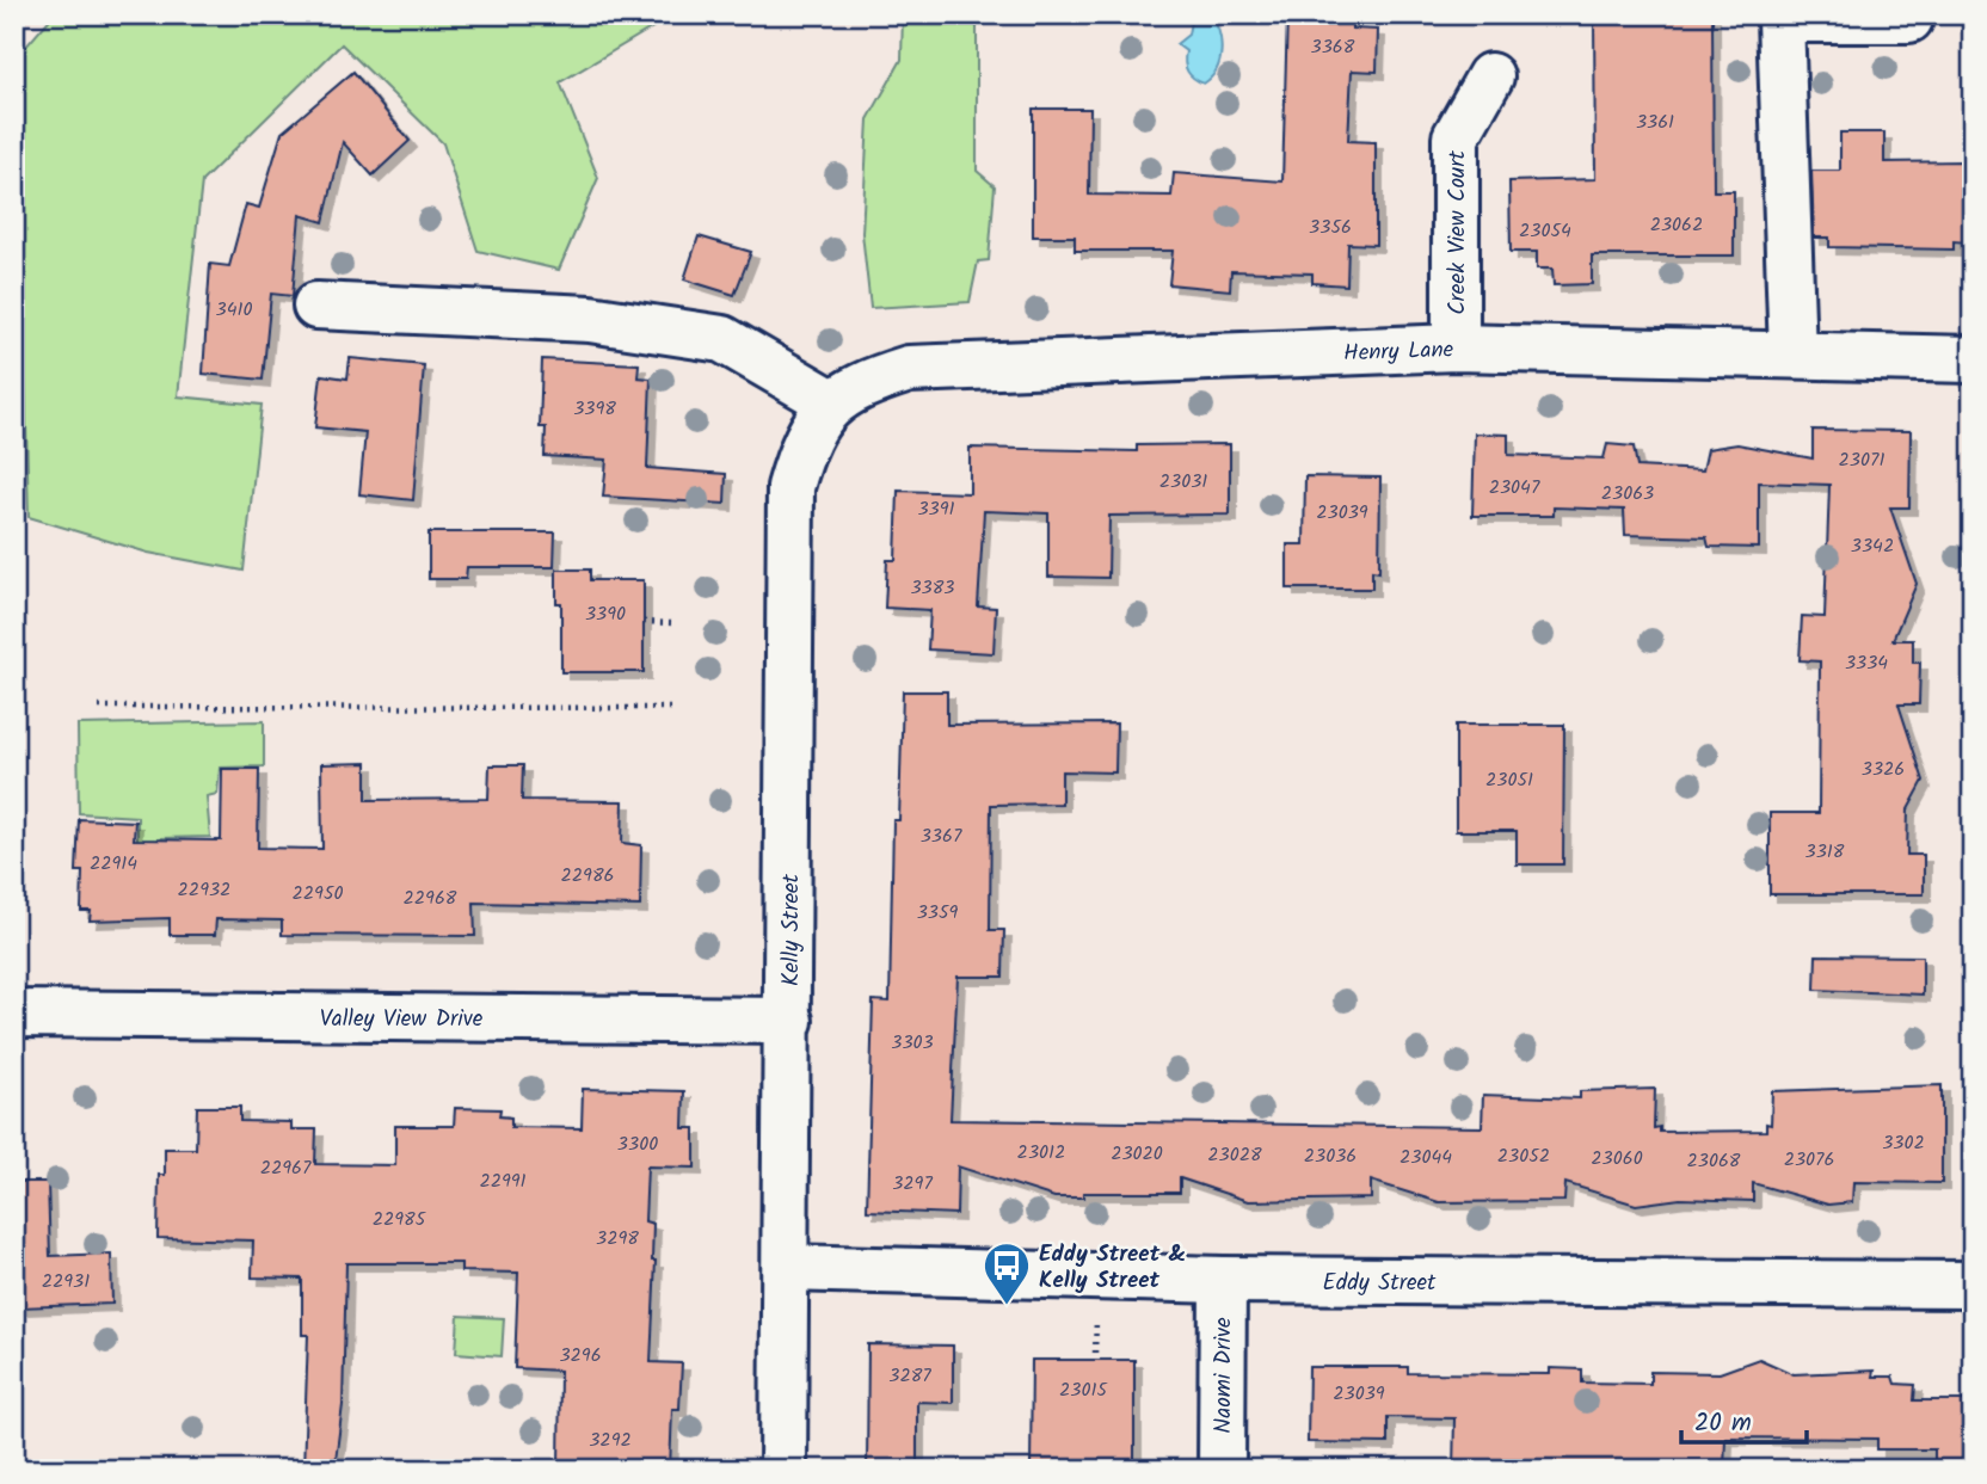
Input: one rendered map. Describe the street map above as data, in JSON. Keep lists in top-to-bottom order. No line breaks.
{"streets":{"street":["Creek View Court","Henry Lane","Kelly Street","Valley View Drive","Eddy Street","Naomi Drive"]},"crossings":[["Creek View Court","Henry Lane"],["Henry Lane","Kelly Street"],["Kelly Street","Valley View Drive"],["Kelly Street","Eddy Street"],["Eddy Street","Naomi Drive"]],"places":{"bus stop":["Eddy Street & Kelly Street"]},"house_numbers":["3368","3361","23062","3356","23054","3410","3398","23071","23031","23047","23063","3391","23039","3342","3383","3390","3334","3326","23051","3367","3318","22914","22986","22932","22950","22968","3359","3303","3302","3300","23012","23020","23028","23036","23052","23044","23060","23076","23068","22967","22991","3297","22985","3298","22931","3296","3287","23015","23039","3292"],"scale_bar":"20 m"}
